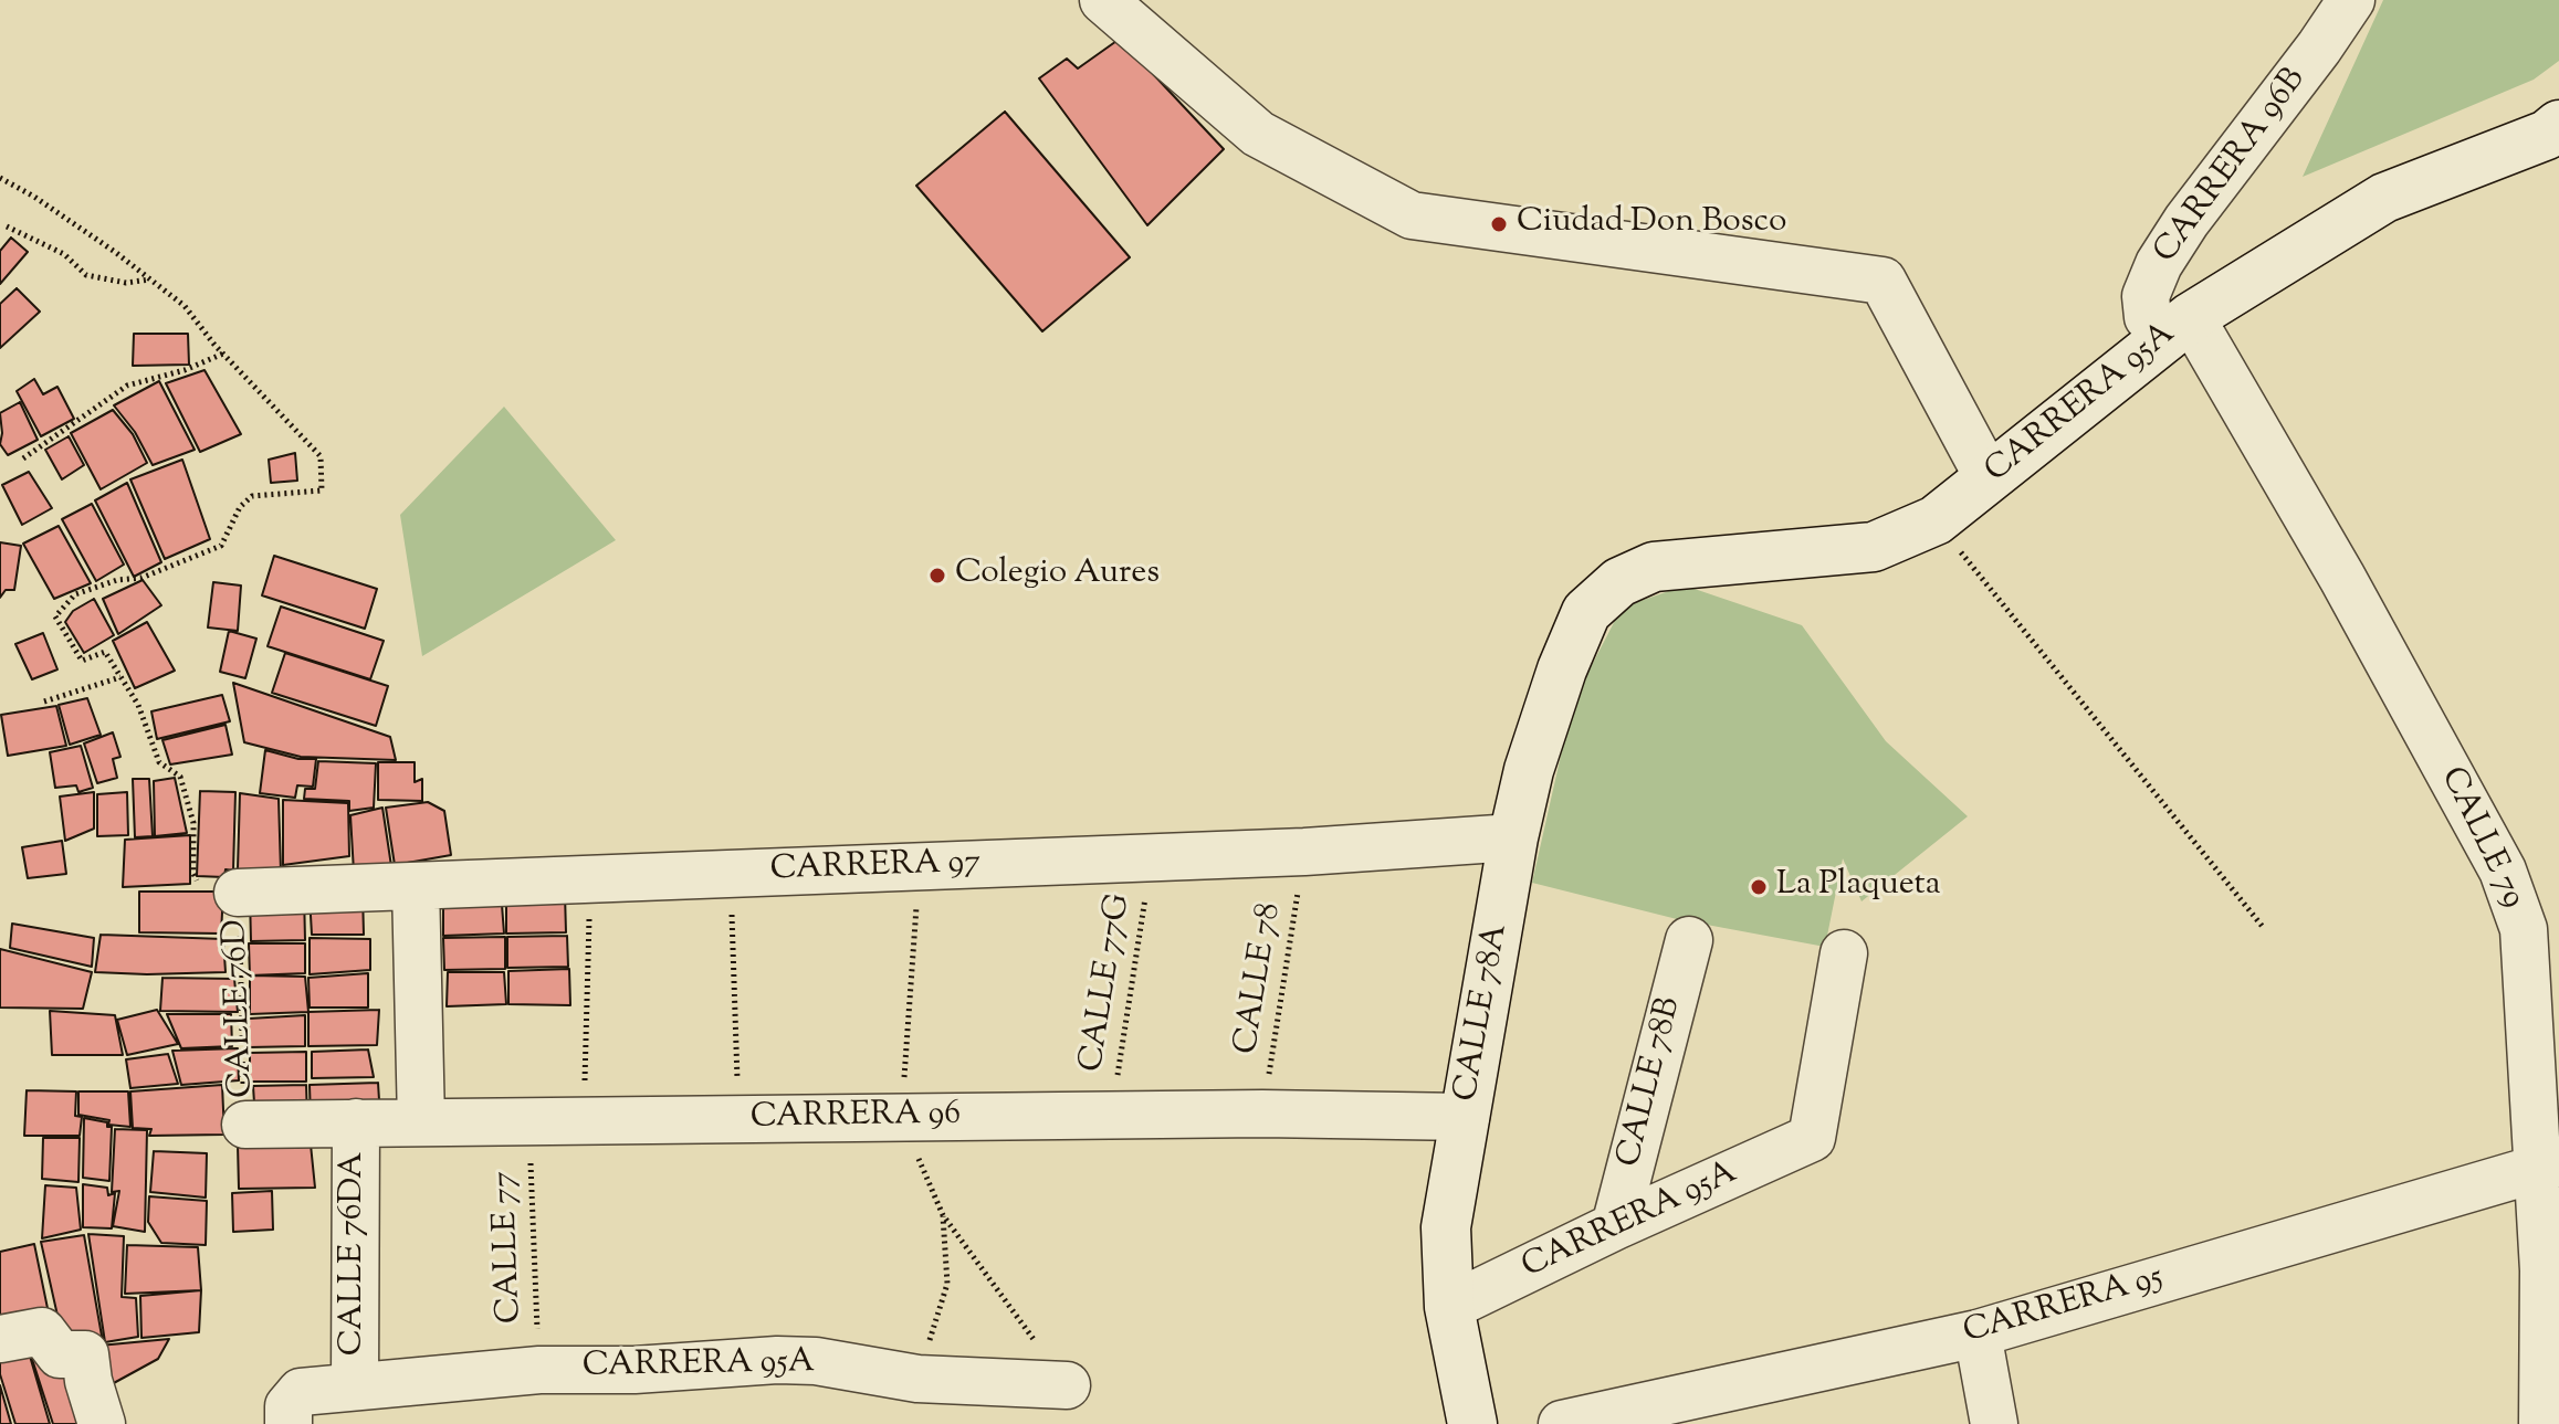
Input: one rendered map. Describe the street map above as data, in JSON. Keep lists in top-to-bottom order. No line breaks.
{"streets":{"street":["CARRERA 96B","CARRERA 95A","CALLE 79","CARRERA 97","CALLE 78A","CALLE 78B","CARRERA 96","CALLE 76DA","CARRERA 95"],"path":["CALLE 78","CALLE 77G","CALLE 76D","CALLE 77"]},"crossings":[["CARRERA 96B","CARRERA 95A"],["CARRERA 96B","CALLE 79"],["CARRERA 95A","CALLE 79"],["CARRERA 95A","CALLE 78A"],["CARRERA 95A","CALLE 78B"],["CARRERA 95A","CALLE 77"],["CARRERA 95A","CALLE 76DA"],["CALLE 79","CARRERA 95"],["CARRERA 97","CALLE 78"],["CARRERA 97","CALLE 77G"],["CARRERA 97","CALLE 76D"],["CARRERA 97","CALLE 78A"],["CALLE 78","CARRERA 96"],["CALLE 77G","CARRERA 96"],["CALLE 76D","CARRERA 96"],["CALLE 78A","CARRERA 96"],["CARRERA 96","CALLE 77"],["CARRERA 96","CALLE 76DA"]],"places":["Ciudad Don Bosco","Colegio Aures","La Plaqueta"]}
